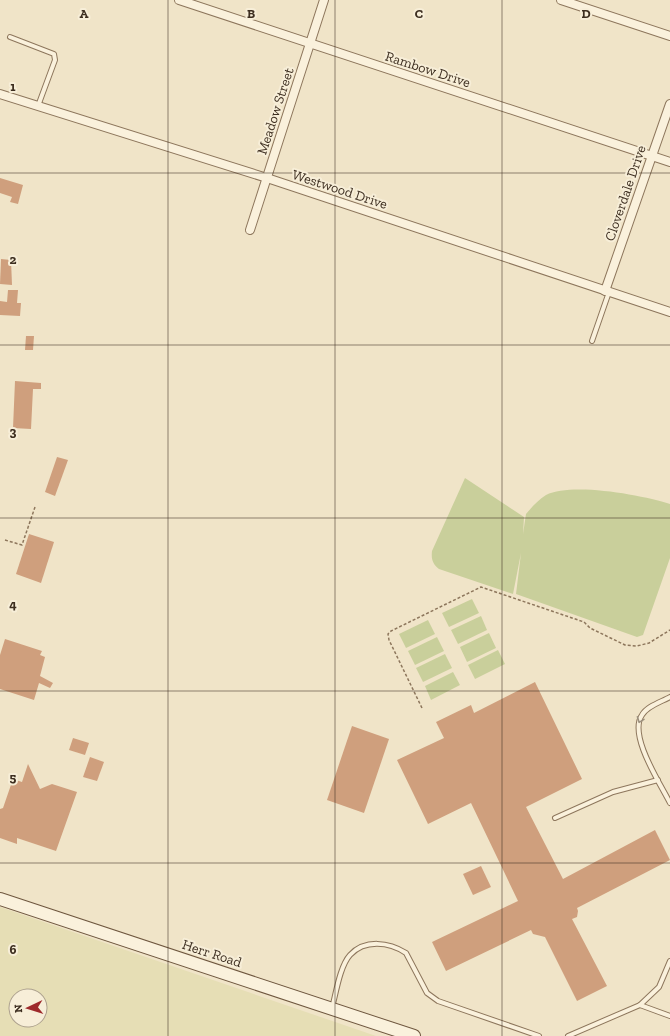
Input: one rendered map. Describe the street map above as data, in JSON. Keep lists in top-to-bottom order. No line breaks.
{"streets":{"street":["Rambow Drive","Meadow Street","Westwood Drive","Cloverdale Drive","Herr Road"]},"crossings":[["Rambow Drive","Meadow Street"],["Rambow Drive","Cloverdale Drive"],["Meadow Street","Westwood Drive"],["Westwood Drive","Cloverdale Drive"]],"north":"left","grid":{"columns":["A","B","C","D"],"rows":["1","2","3","4","5","6"]}}
